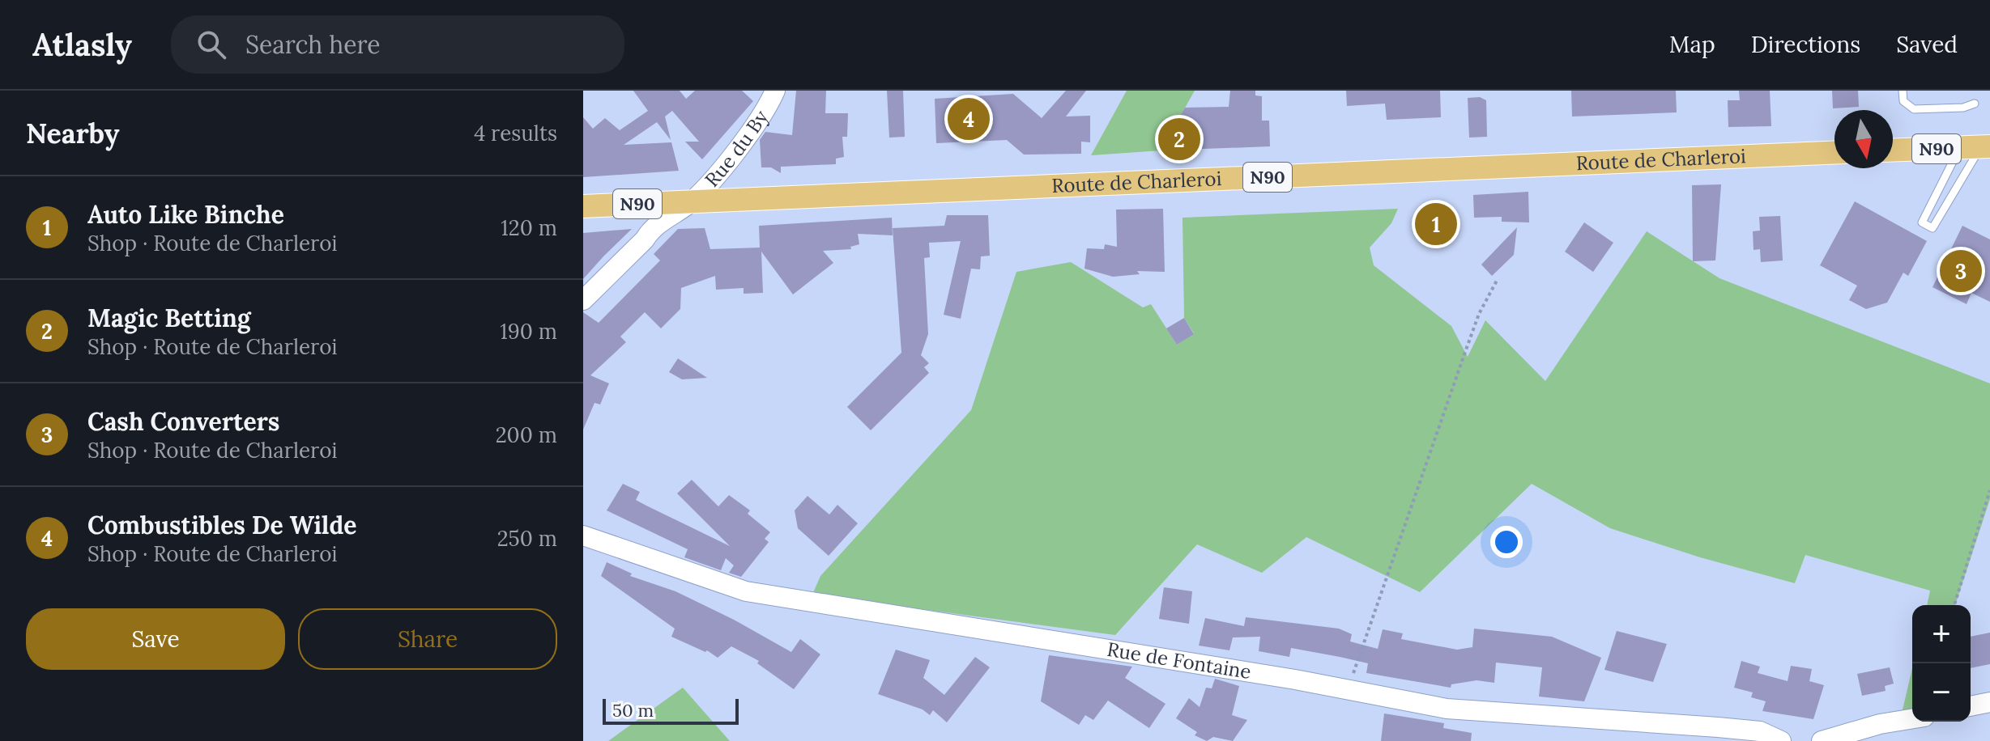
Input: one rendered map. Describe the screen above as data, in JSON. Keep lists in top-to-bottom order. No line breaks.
{"streets":{"main road":["N90","Route de Charleroi"],"street":["Rue du By","Rue de Fontaine"]},"crossings":[["Rue du By","Route de Charleroi"]],"scale_bar":"50 m","north":"bottom","page":{"header":"Atlasly","search":"Search here","nav":["Map","Directions","Saved"],"heading":["Nearby","4 results"],"pins":["4","2","1","3"],"list":[{"mark":"1","name":"Auto Like Binche","note":"Shop · Route de Charleroi","value":"120 m"},{"mark":"2","name":"Magic Betting","note":"Shop · Route de Charleroi","value":"190 m"},{"mark":"3","name":"Cash Converters","note":"Shop · Route de Charleroi","value":"200 m"},{"mark":"4","name":"Combustibles De Wilde","note":"Shop · Route de Charleroi","value":"250 m"}],"buttons":["Save","Share"],"map_buttons":["+","−"],"scale":"50 m"}}
